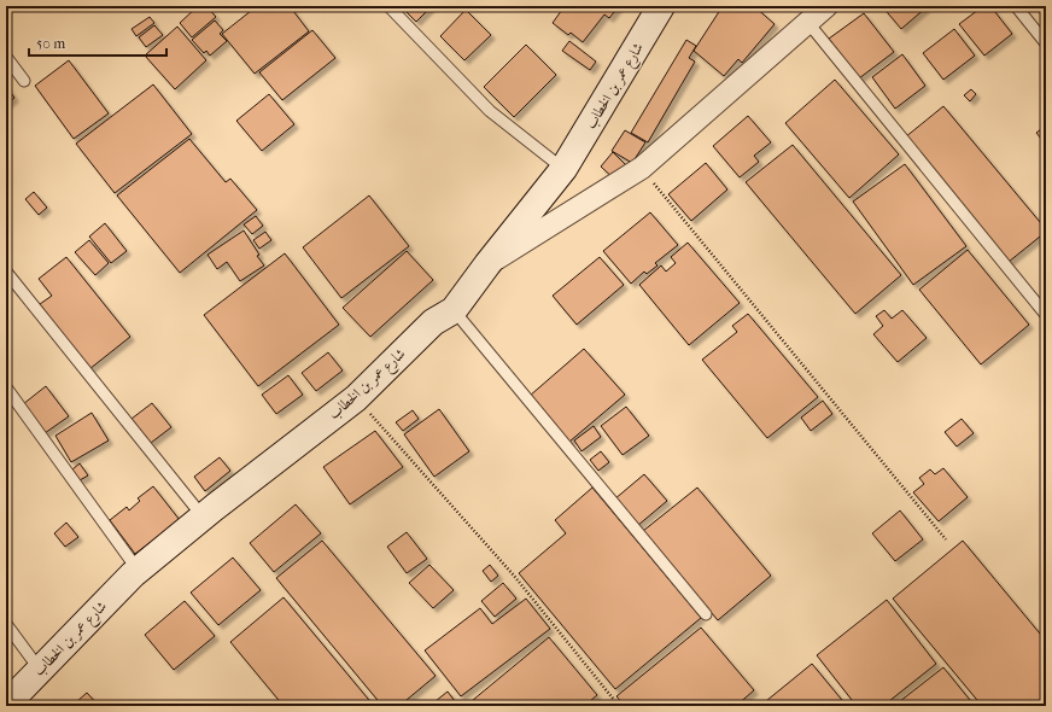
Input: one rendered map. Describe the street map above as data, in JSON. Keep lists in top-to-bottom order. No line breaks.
{"streets":{"main road":["شارع عمر بن الخطاب"]},"scale_bar":"50 m"}
